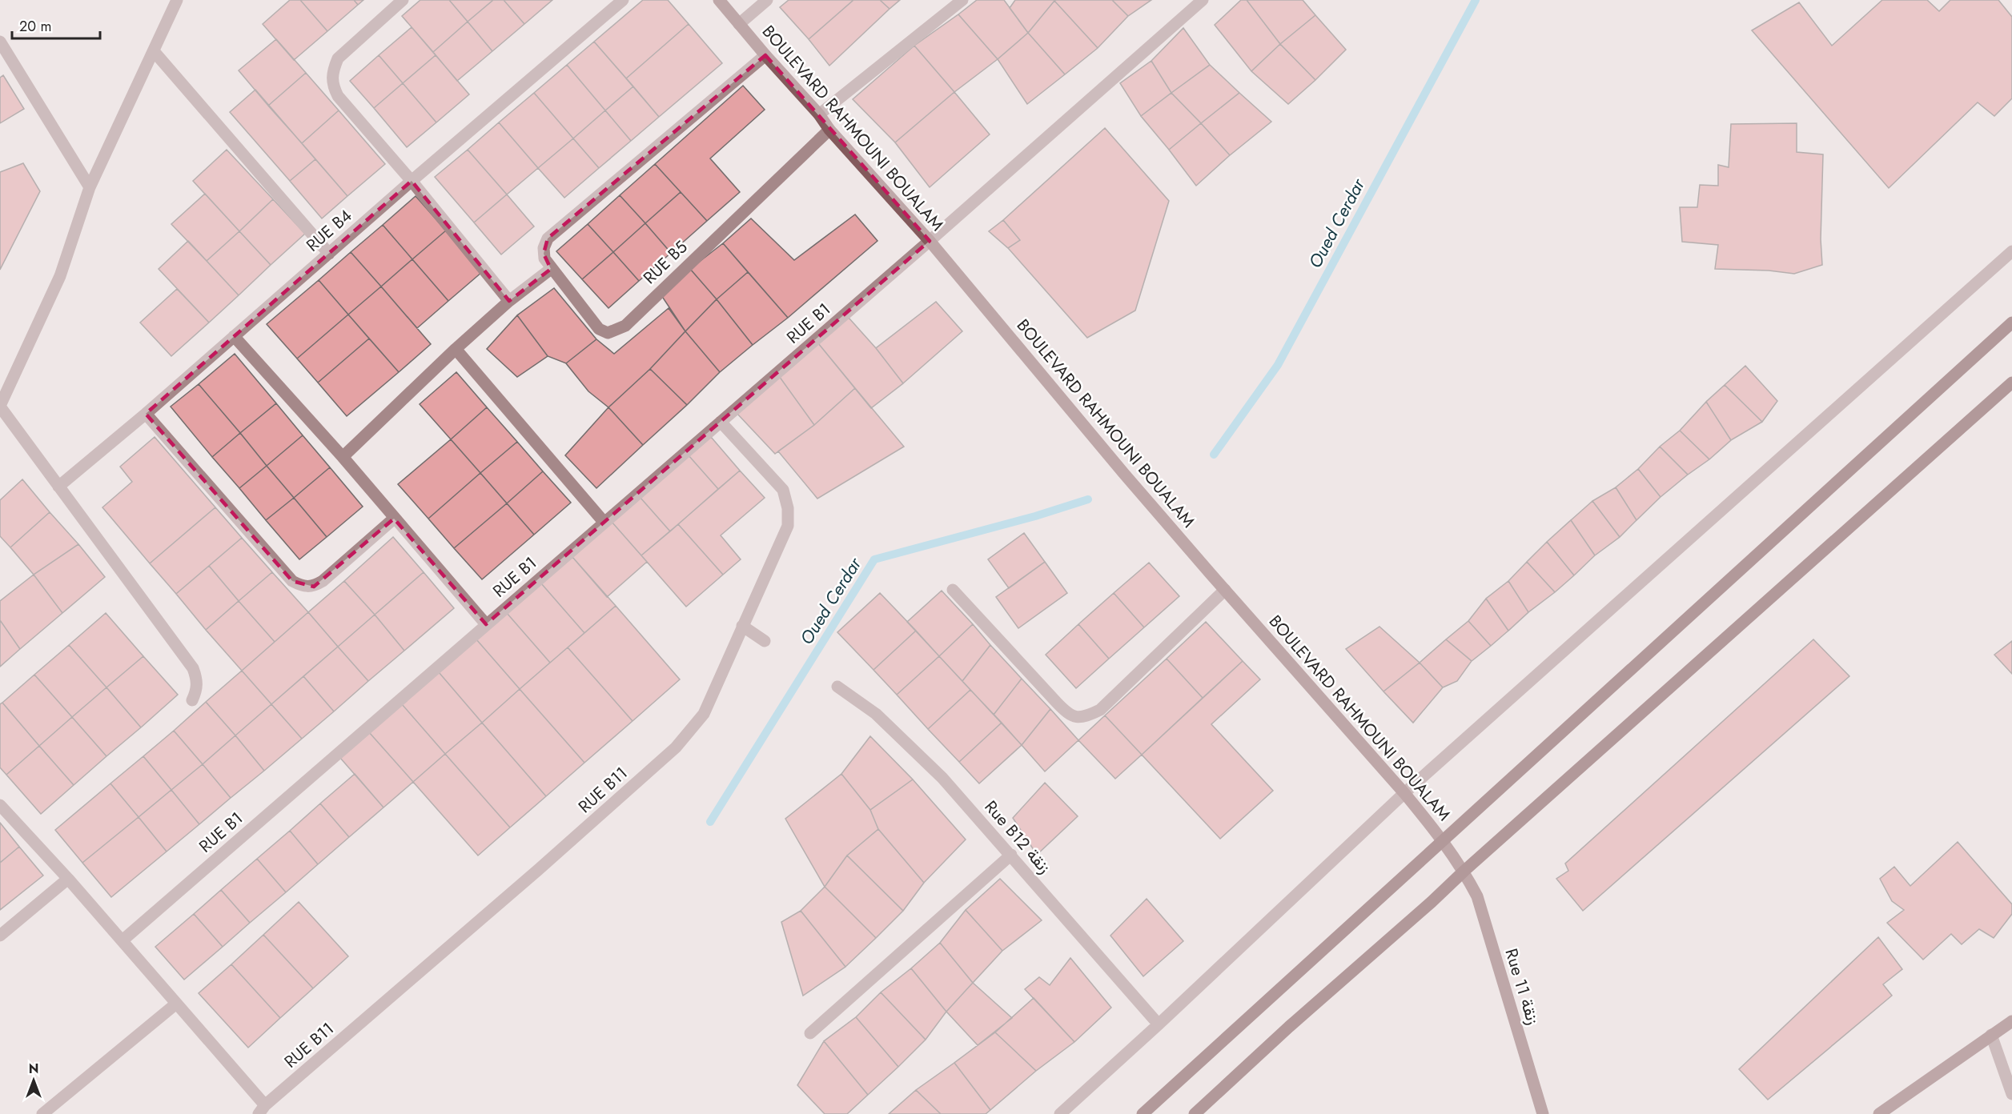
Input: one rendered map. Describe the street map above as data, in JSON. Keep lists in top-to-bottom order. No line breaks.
{"streets":{"street":["BOULEVARD RAHMOUNI BOUALAM","RUE B4","RUE B5","RUE B1","RUE B11","Rue B12 زنقة","Rue 11 زنقة"]},"crossings":[["BOULEVARD RAHMOUNI BOUALAM","RUE B5"],["BOULEVARD RAHMOUNI BOUALAM","RUE B1"],["BOULEVARD RAHMOUNI BOUALAM","Rue 11 زنقة"],["RUE B1","RUE B11"]],"water":["Oued Cerdar"],"scale_bar":"20 m","north":"top"}
